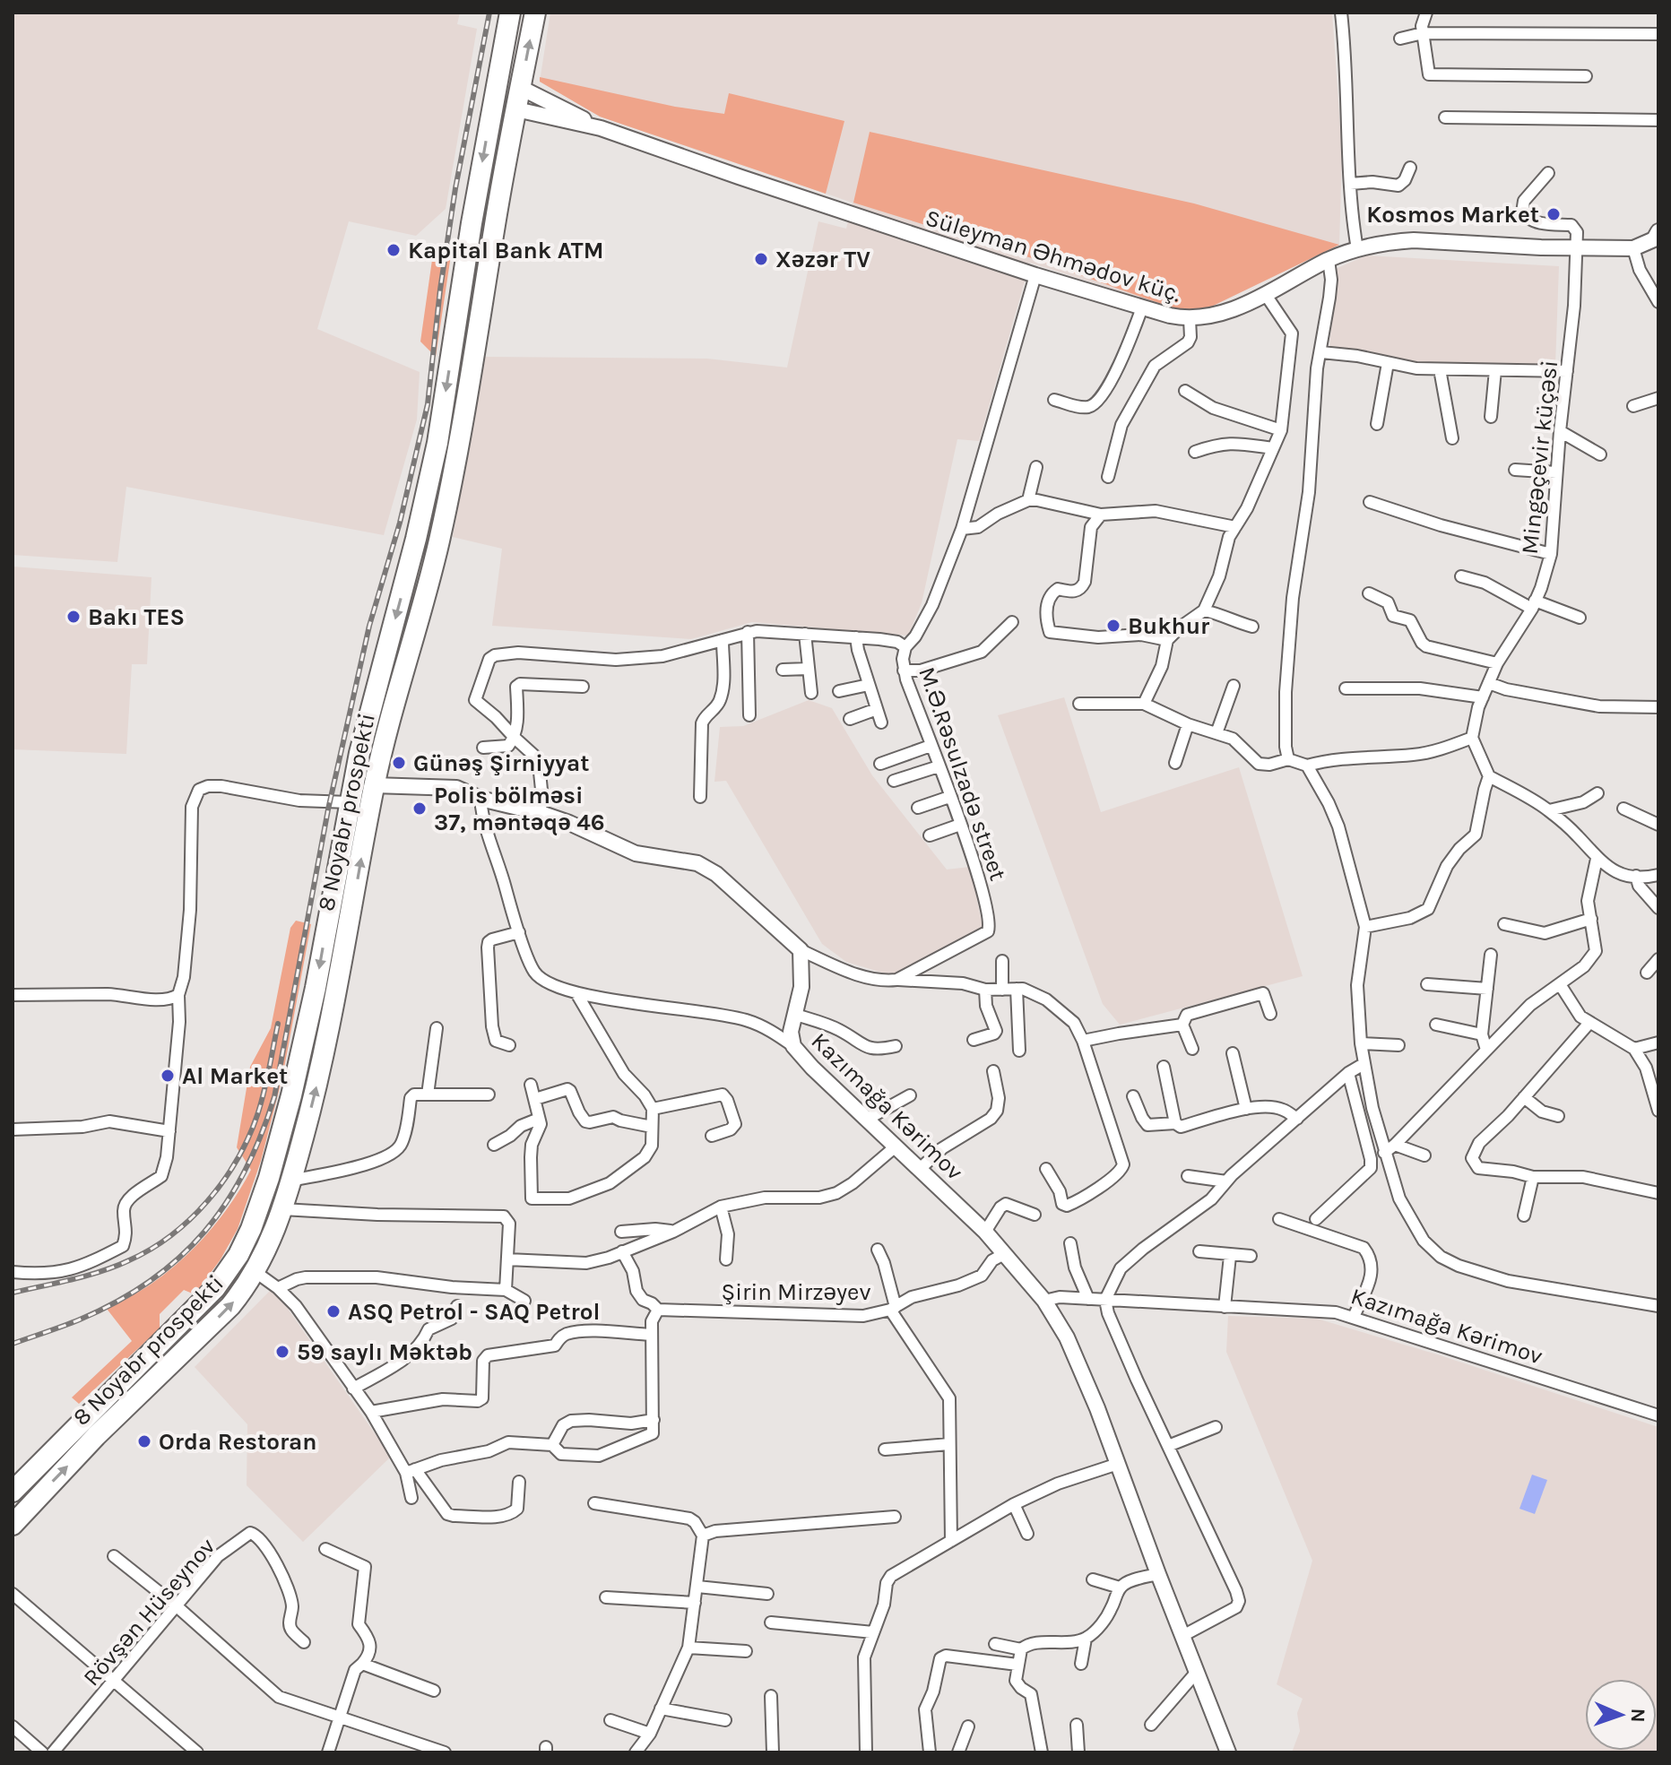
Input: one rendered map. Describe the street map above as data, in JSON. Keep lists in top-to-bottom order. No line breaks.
{"streets":{"highway":["8 Noyabr prospekti"],"street":["Süleyman Əhmədov küç.","Mingəçevir küçəsi","M.Ə.Rəsulzadə street","Kazımağa Kərimov","Şirin Mirzəyev","Rövşən Hüseynov"]},"crossings":[["Süleyman Əhmədov küç.","Mingəçevir küçəsi"],["Süleyman Əhmədov küç.","M.Ə.Rəsulzadə street"],["Kazımağa Kərimov","Şirin Mirzəyev"]],"places":["Kosmos Market","Kapital Bank ATM","Xəzər TV","Bakı TES","Bukhur","Günəş Şirniyyat","Polis bölməsi 37, məntəqə 46","Al Market","ASQ Petrol - SAQ Petrol","59 saylı Məktəb","Orda Restoran"],"north":"right"}
